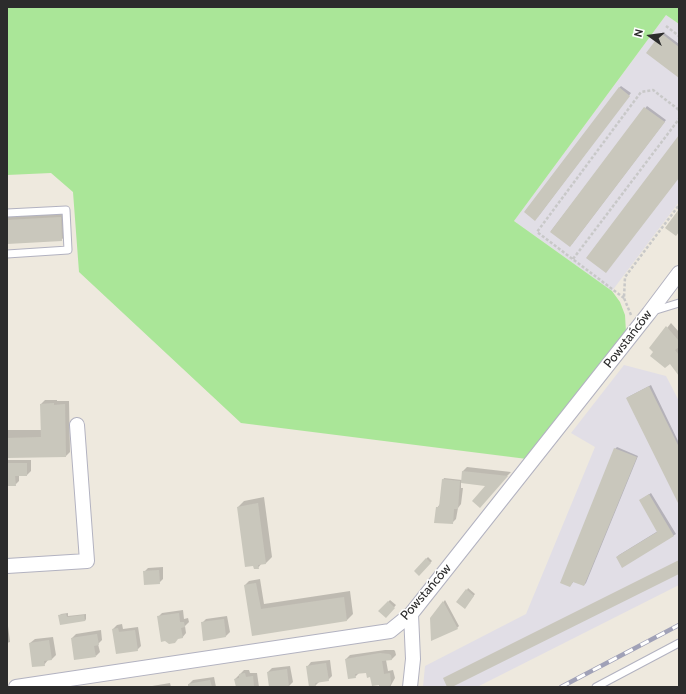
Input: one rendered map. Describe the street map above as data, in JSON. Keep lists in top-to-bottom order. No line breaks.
{"streets":{"street":["Powstańców"]},"north":"left"}
